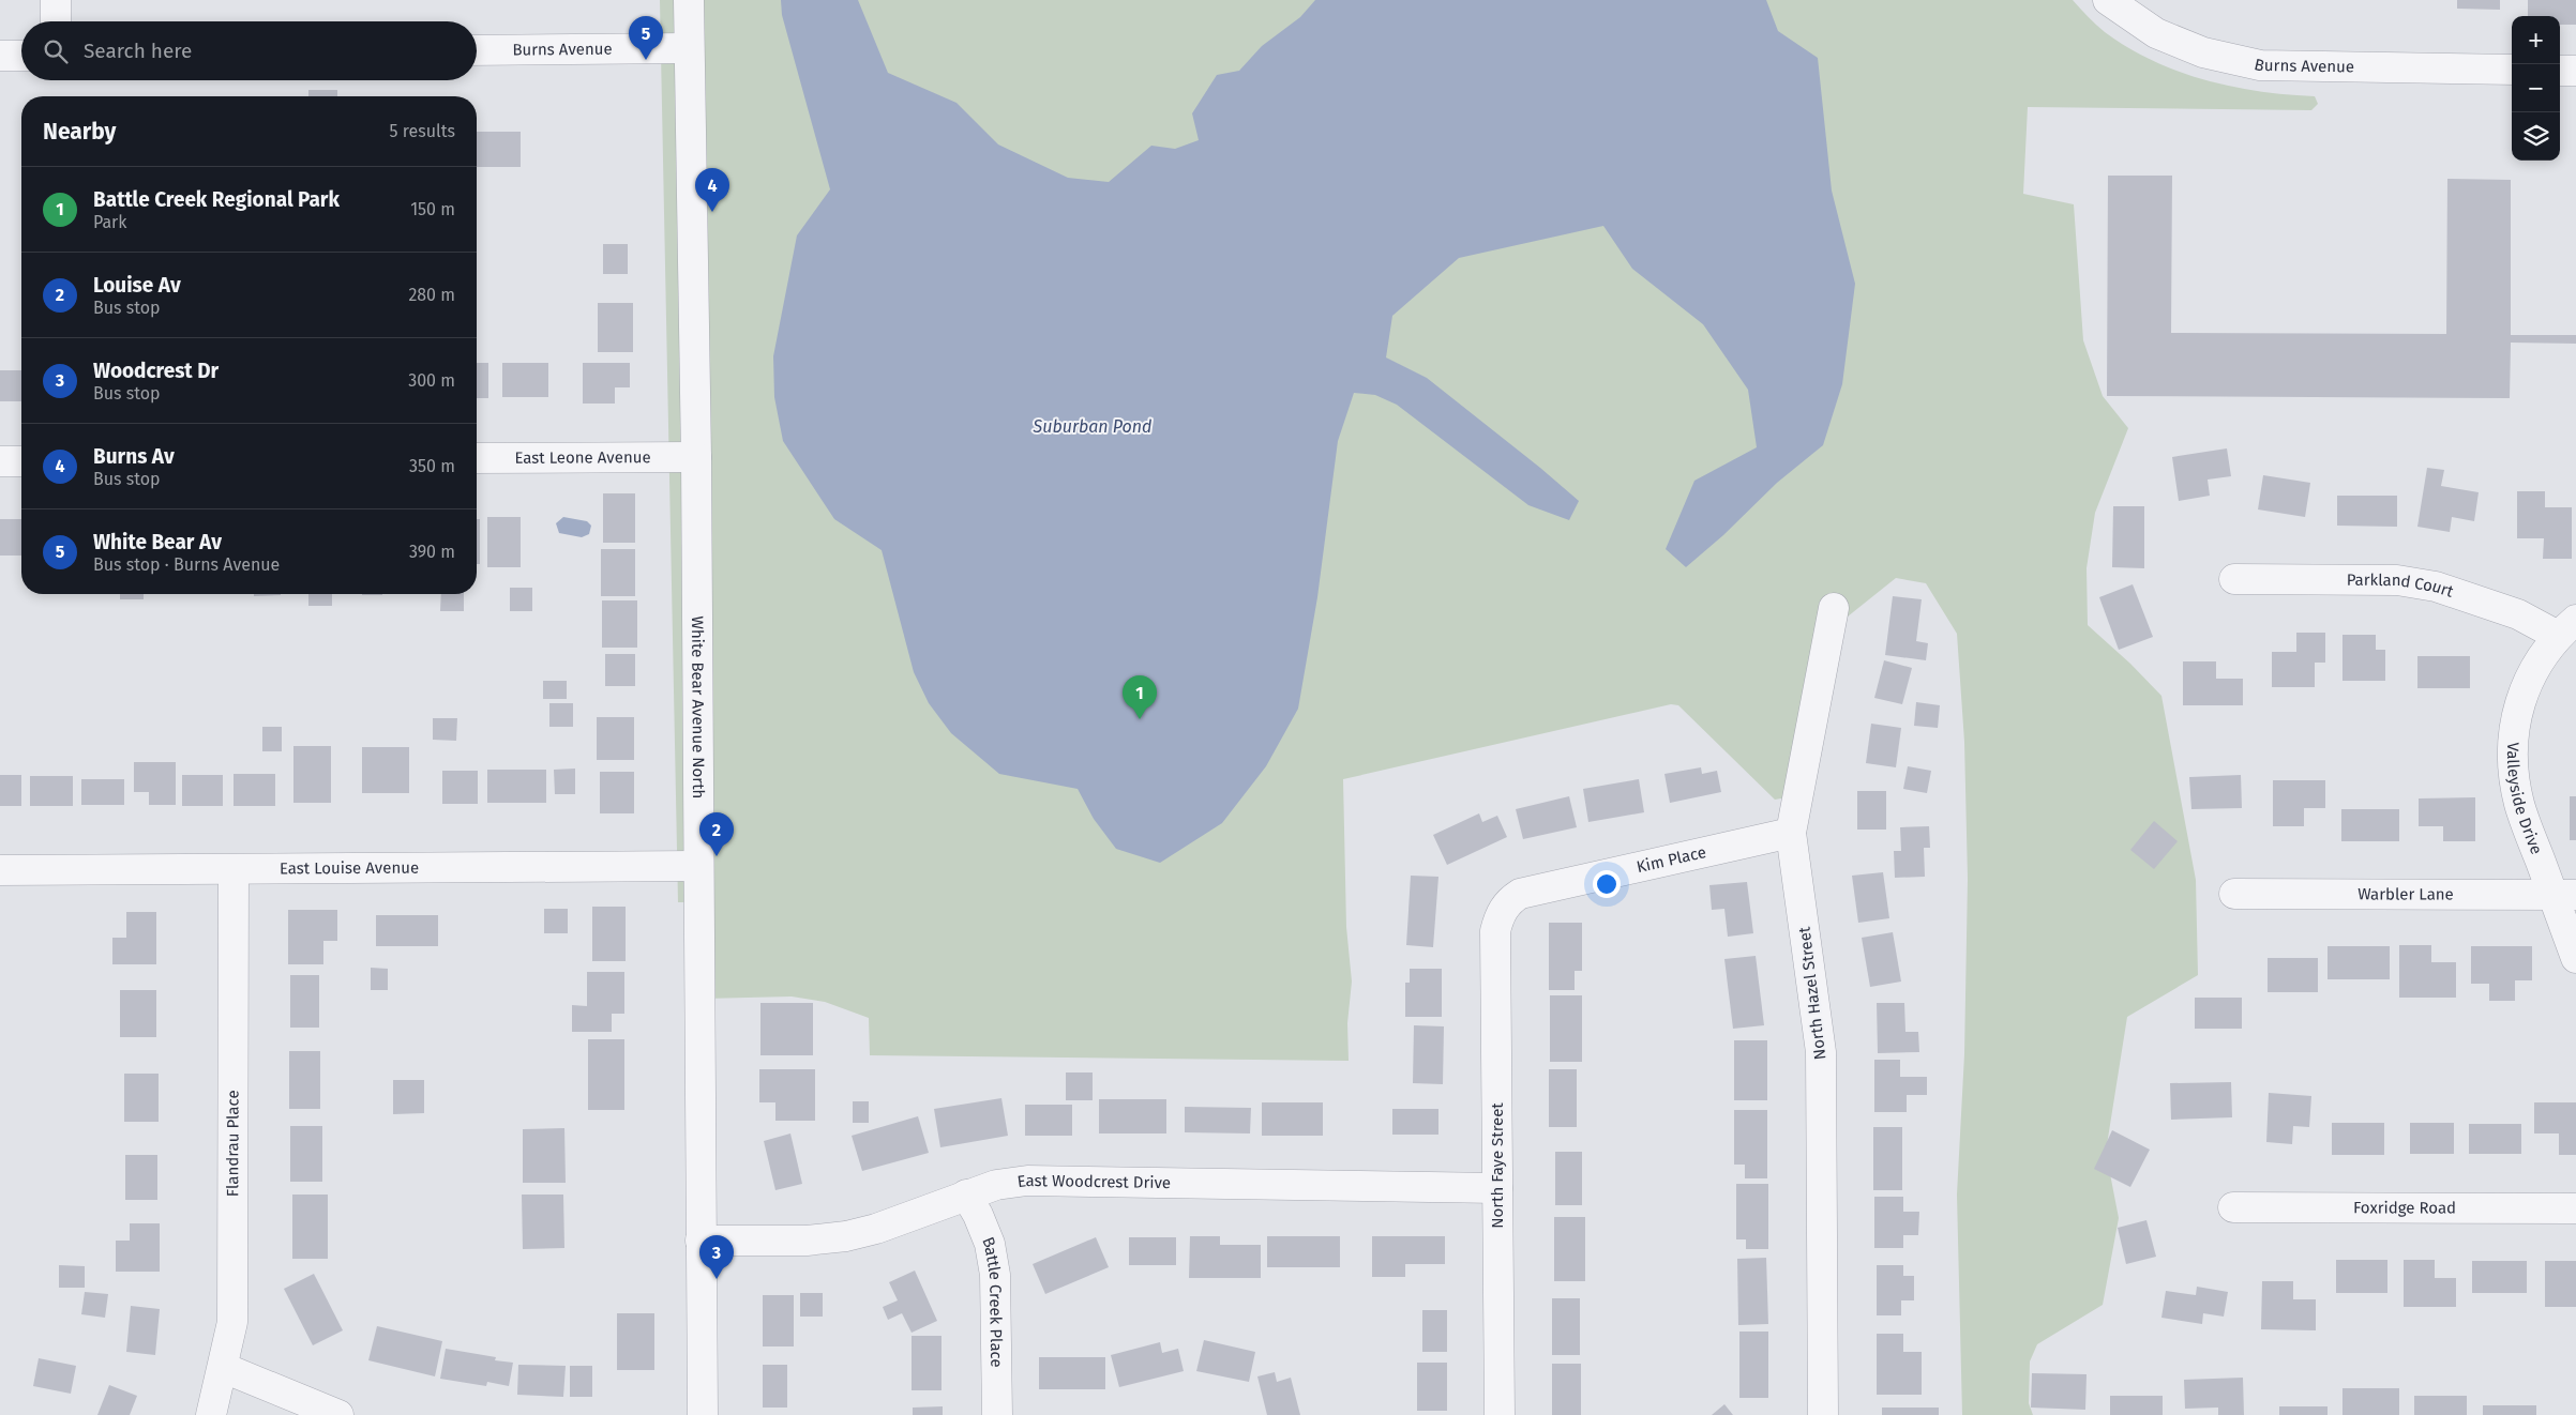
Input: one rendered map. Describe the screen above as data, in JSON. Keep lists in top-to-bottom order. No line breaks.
{"streets":{"street":["Burns Avenue","East Leone Avenue","Parkland Court","White Bear Avenue North","Valleyside Drive","Kim Place","East Louise Avenue","Warbler Lane","North Hazel Street","Flandrau Place","North Faye Street","East Woodcrest Drive","Foxridge Road","Battle Creek Place"]},"crossings":[["Burns Avenue","White Bear Avenue North"],["East Leone Avenue","White Bear Avenue North"],["Parkland Court","Valleyside Drive"],["White Bear Avenue North","East Louise Avenue"],["White Bear Avenue North","East Woodcrest Drive"],["Valleyside Drive","Warbler Lane"],["Kim Place","North Hazel Street"],["Kim Place","North Faye Street"],["East Louise Avenue","Flandrau Place"],["North Faye Street","East Woodcrest Drive"],["East Woodcrest Drive","Battle Creek Place"]],"water":["Suburban Pond"],"page":{"map_buttons":["+","−"],"pins":["5","4","1","2","3"],"search":"Search here","heading":["Nearby","5 results"],"list":[{"mark":"1","name":"Battle Creek Regional Park","note":"Park","value":"150 m"},{"mark":"2","name":"Louise Av","note":"Bus stop","value":"280 m"},{"mark":"3","name":"Woodcrest Dr","note":"Bus stop","value":"300 m"},{"mark":"4","name":"Burns Av","note":"Bus stop","value":"350 m"},{"mark":"5","name":"White Bear Av","note":"Bus stop · Burns Avenue","value":"390 m"}]}}
